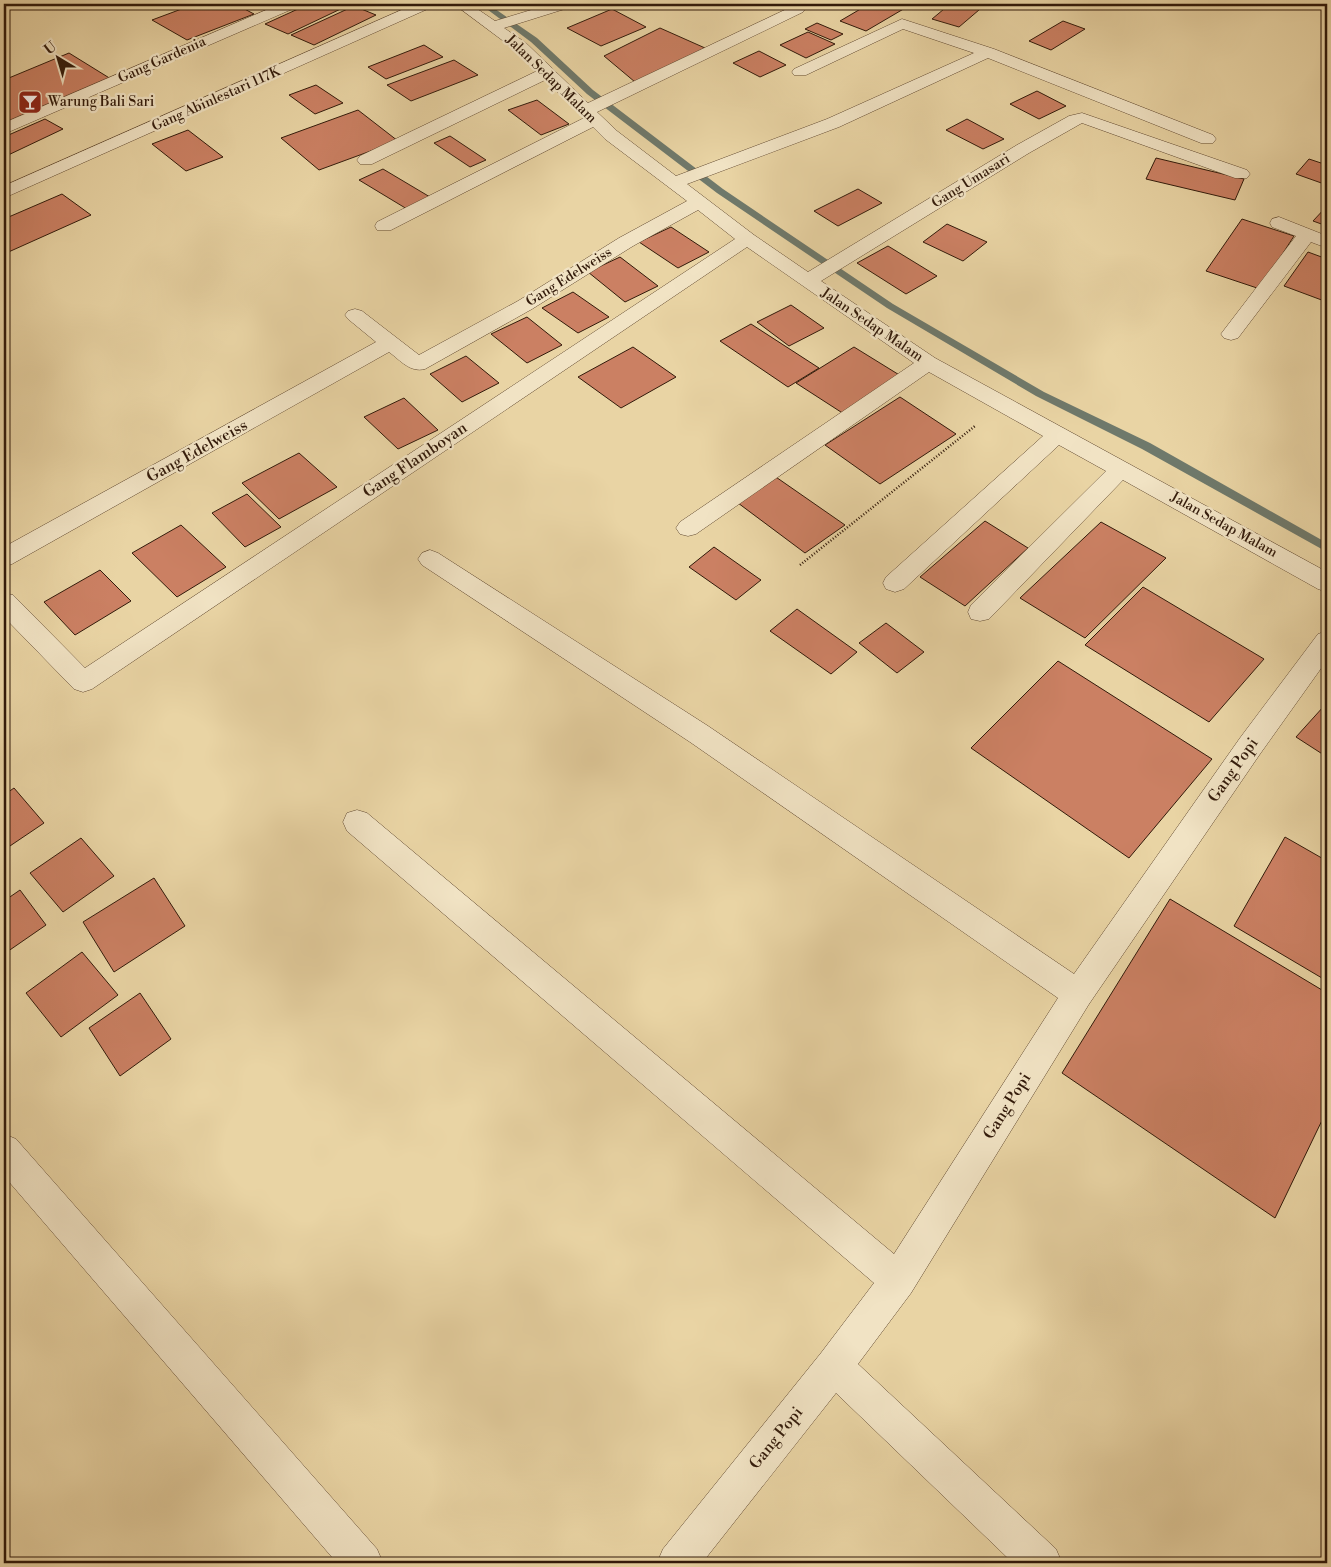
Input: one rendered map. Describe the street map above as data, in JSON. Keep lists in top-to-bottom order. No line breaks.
{"streets":{"street":["Gang Gardenia","Jalan Sedap Malam","Gang Abinlestari 117K","Gang Umasari","Gang Edelweiss","Gang Flamboyan","Gang Popi"]},"crossings":[["Jalan Sedap Malam","Gang Umasari"],["Jalan Sedap Malam","Gang Edelweiss"],["Jalan Sedap Malam","Gang Flamboyan"]],"places":{"bar":["Warung Bali Sari"]},"north":"top left"}
